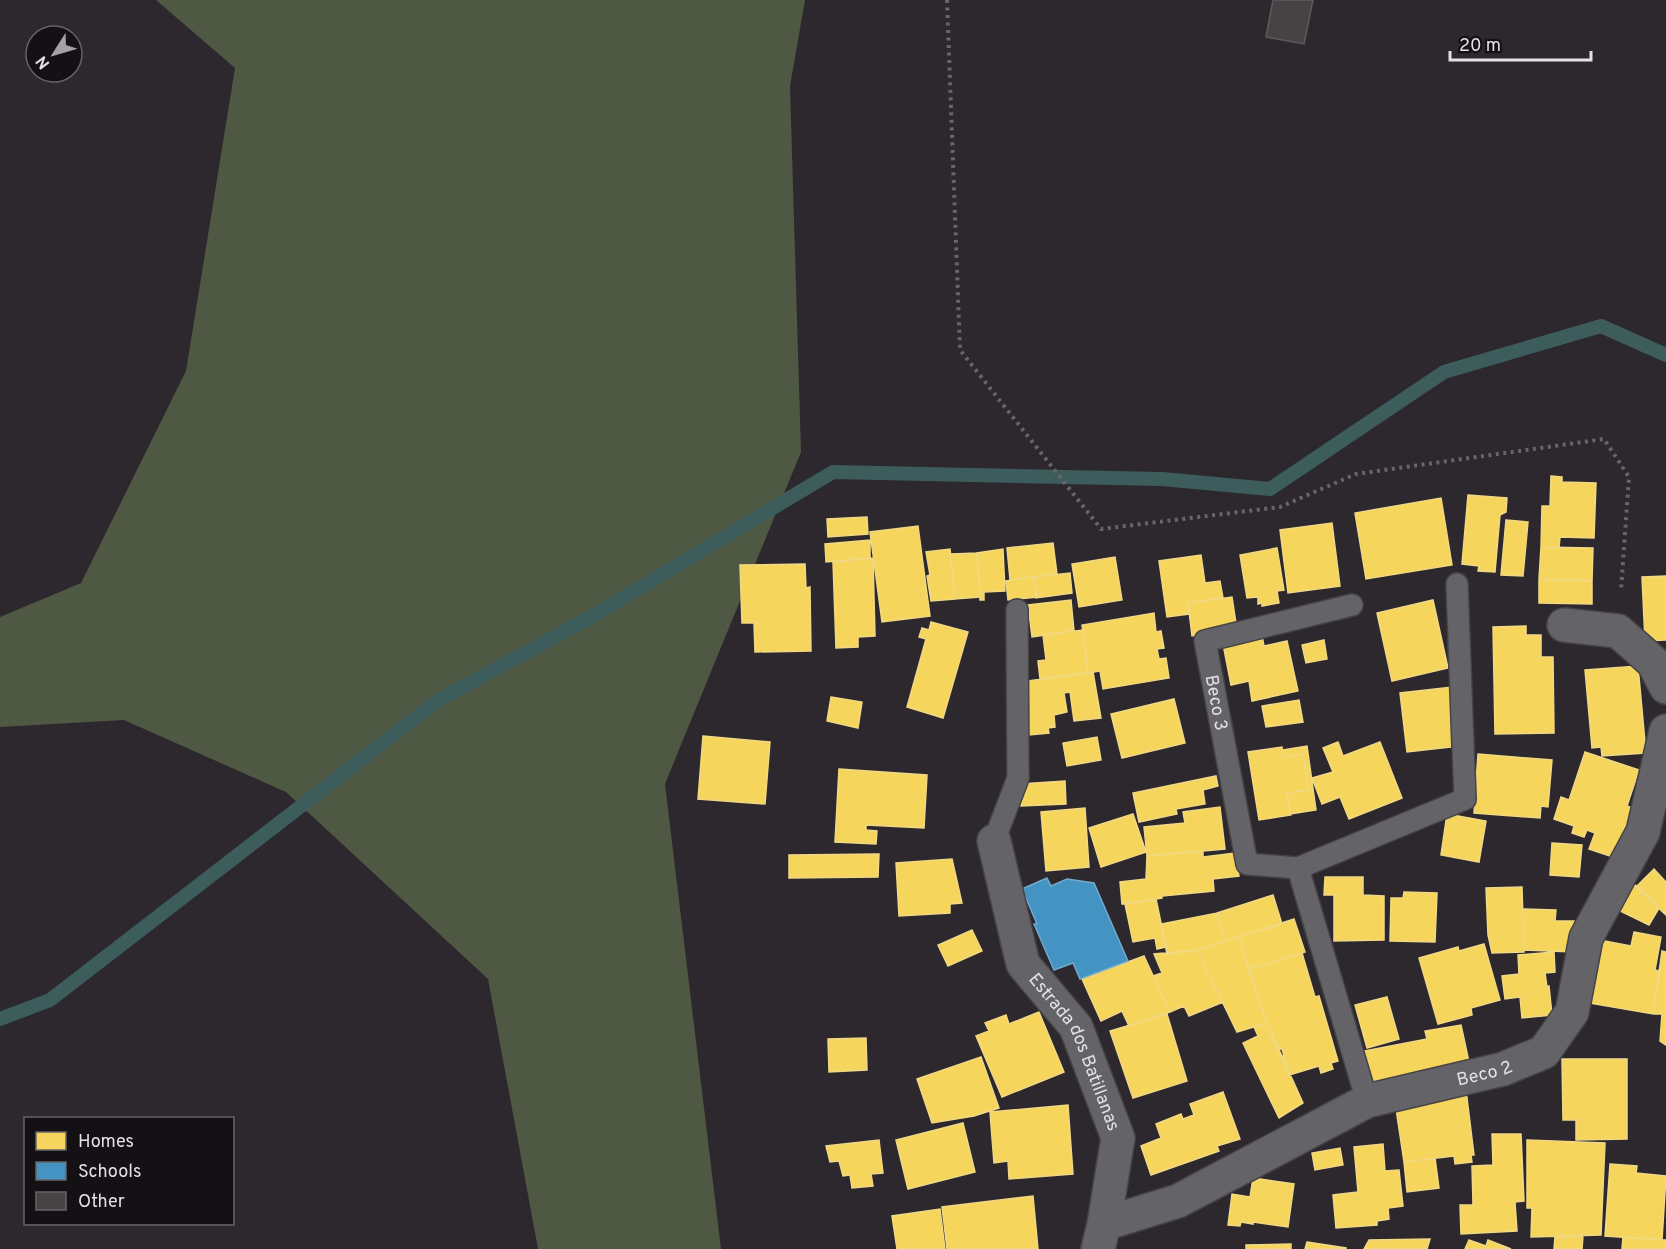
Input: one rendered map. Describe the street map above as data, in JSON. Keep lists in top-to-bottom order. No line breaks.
{"streets":{"street":["Estrada dos Batillanas","Beco 2"],"lane":["Beco 3"]},"crossings":[["Estrada dos Batillanas","Beco 2"]],"legend":["Homes","Schools","Other"],"scale_bar":"20 m","north":"bottom left"}
